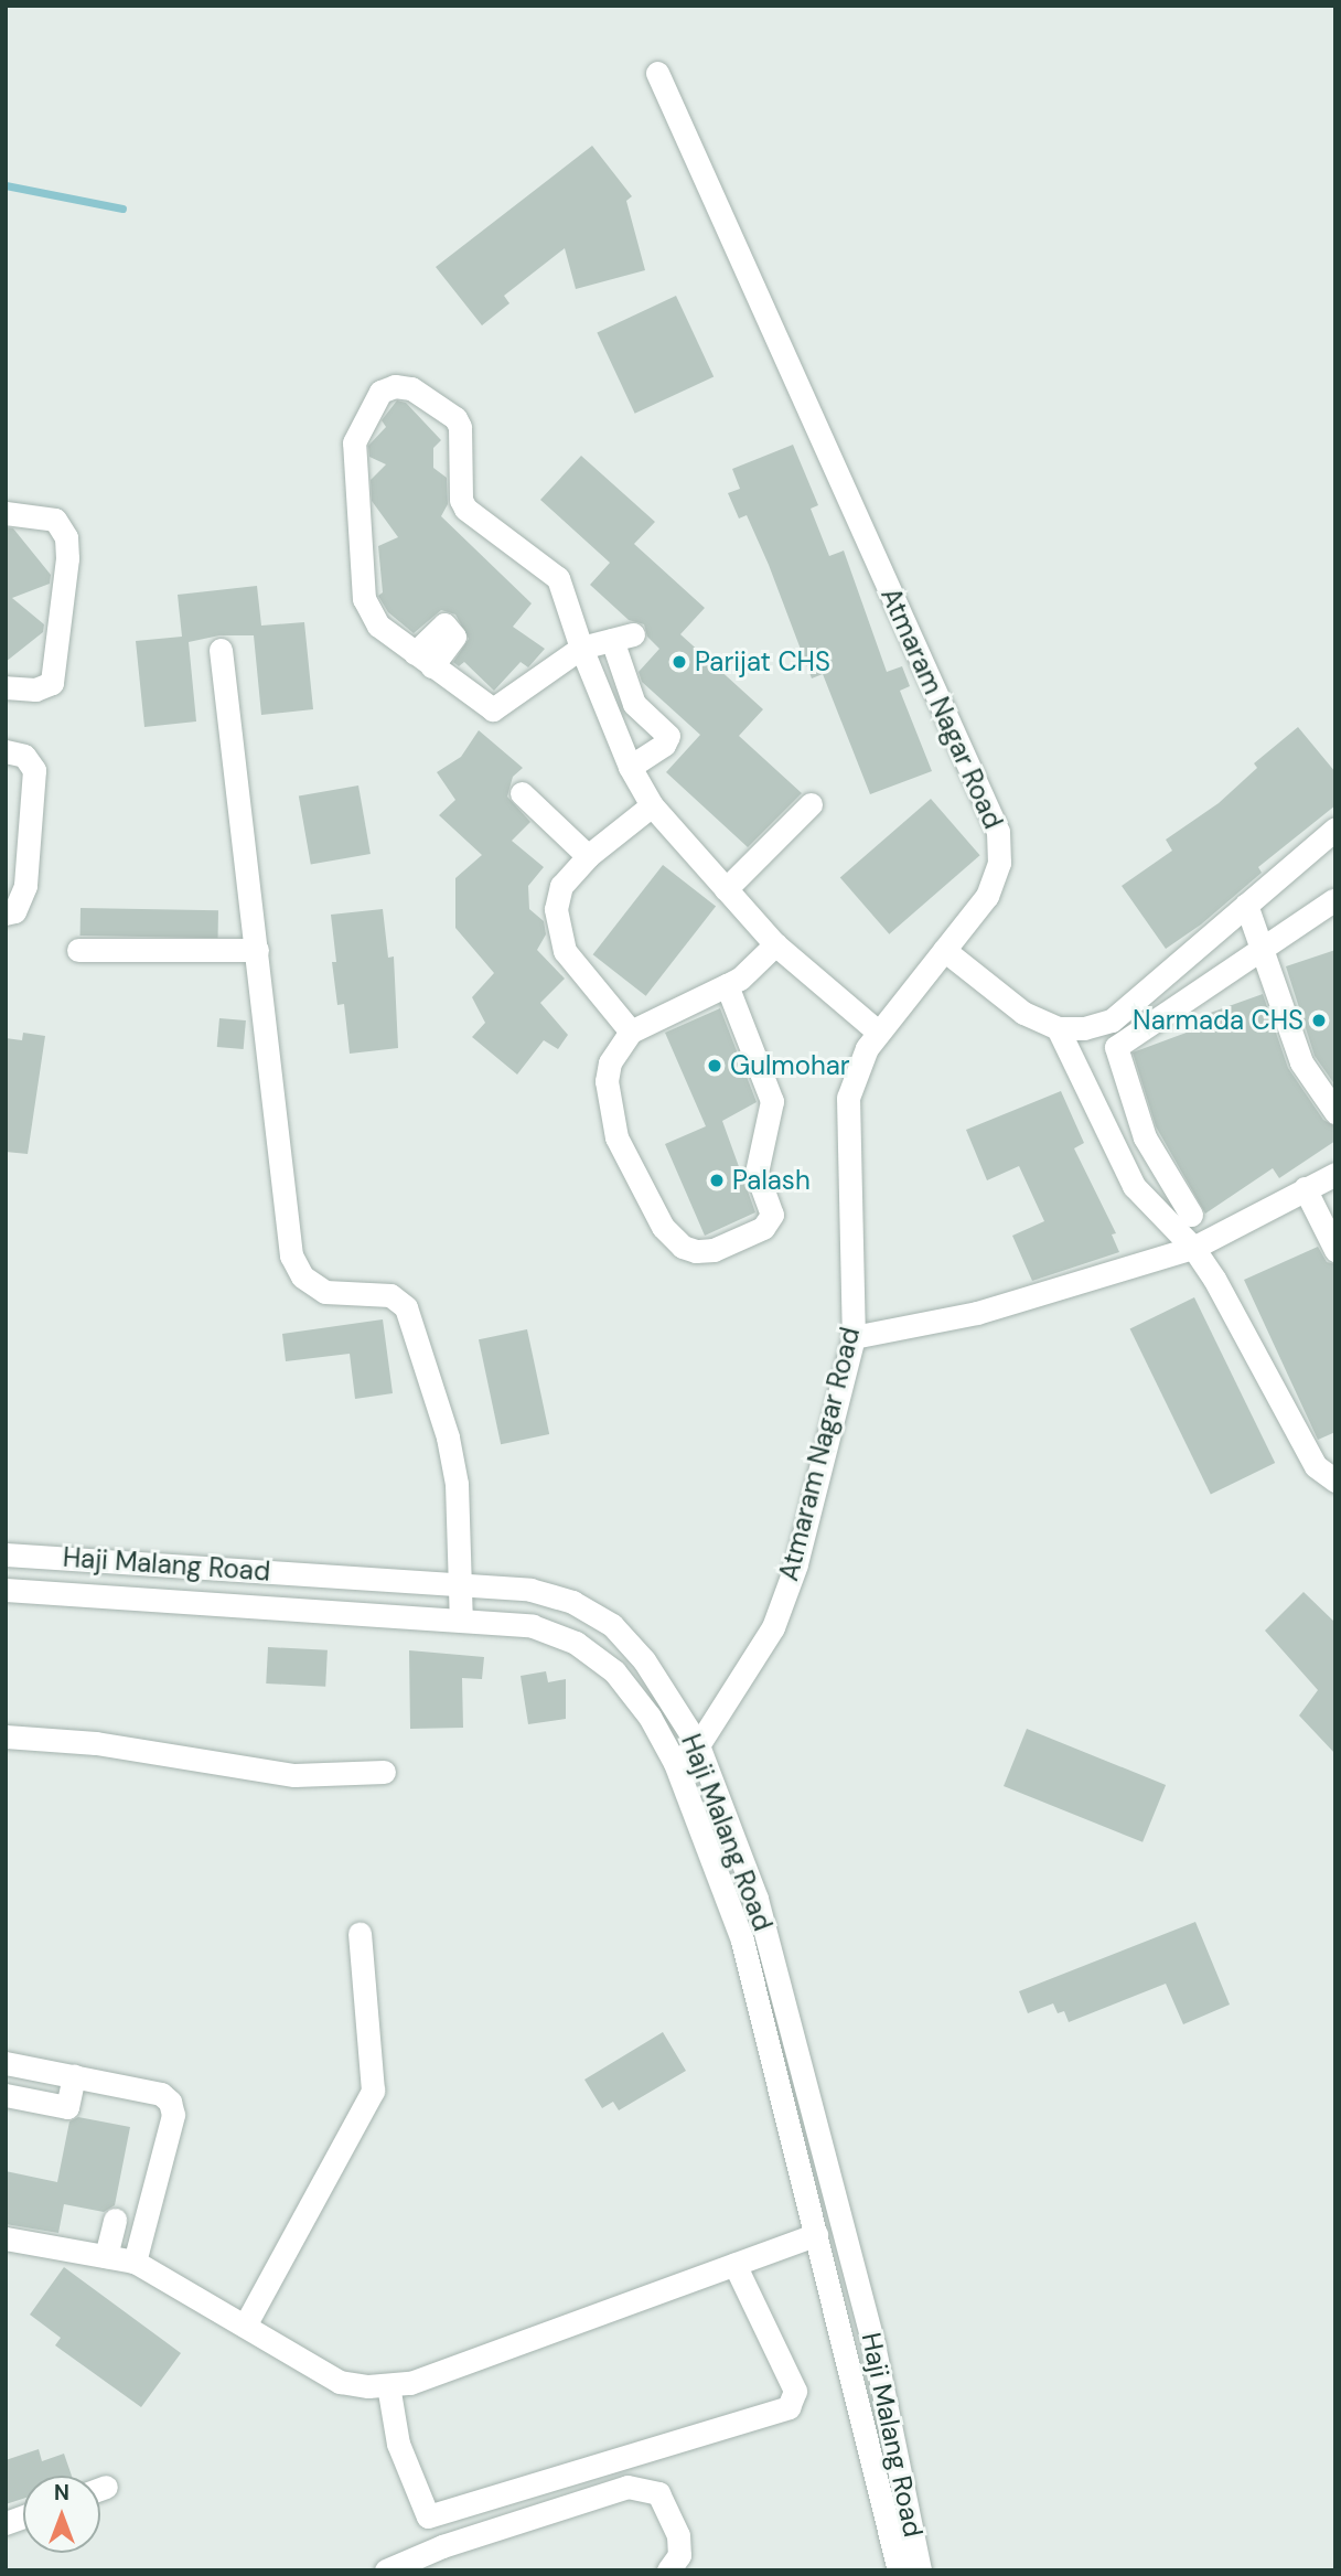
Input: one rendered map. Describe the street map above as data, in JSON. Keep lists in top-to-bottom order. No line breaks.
{"streets":{"street":["Atmaram Nagar Road","Haji Malang Road"]},"crossings":[["Atmaram Nagar Road","Haji Malang Road"]],"places":["Parijat CHS","Narmada CHS","Gulmohar","Palash"],"north":"top"}
